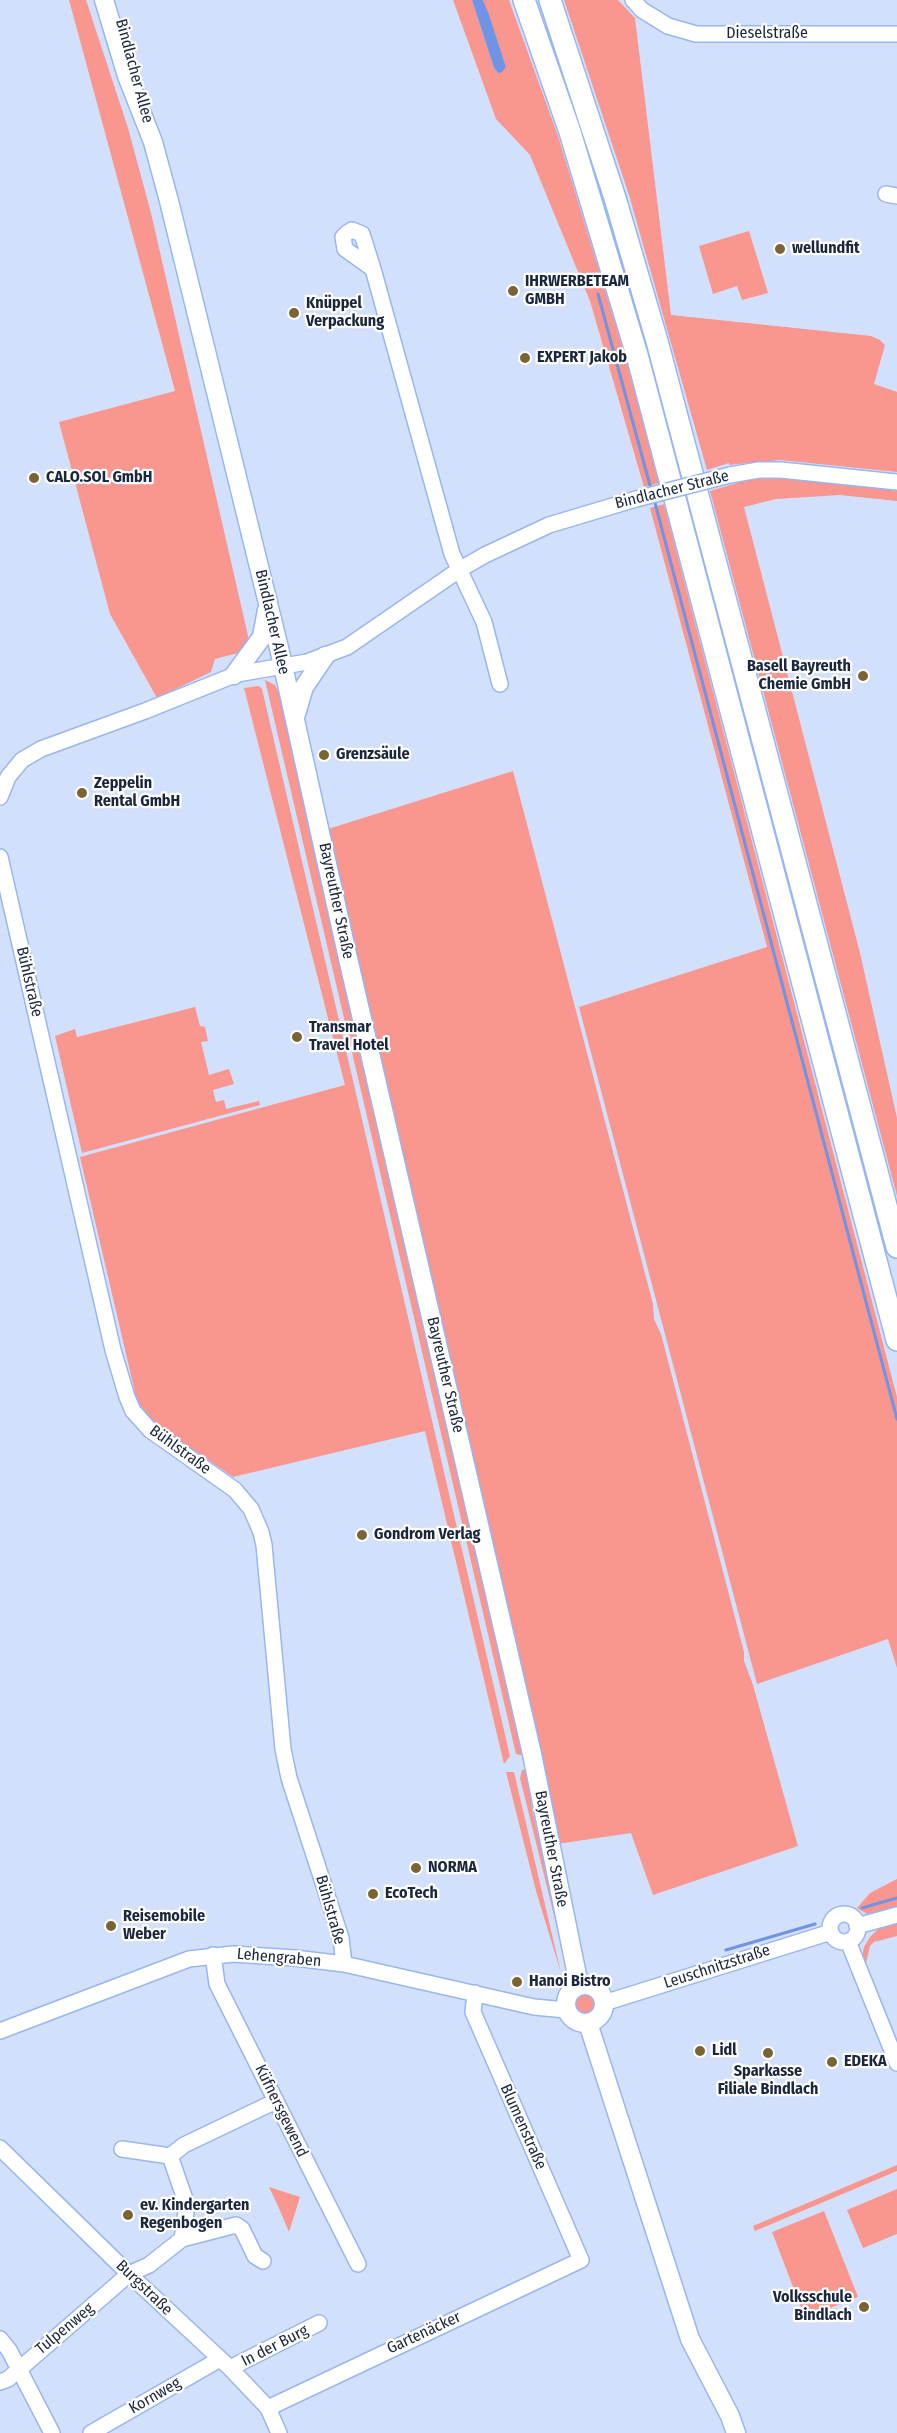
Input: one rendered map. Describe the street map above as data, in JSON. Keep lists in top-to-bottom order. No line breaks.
{"streets":{"main road":["Bindlacher Allee","Bayreuther Straße"],"street":["Dieselstraße","Bindlacher Straße","Bühlstraße","Lehengraben","Leuschnitzstraße","Küfnersgewend","Blumenstraße","Burgstraße","Tulpenweg","Gartenäcker","In der Burg","Kornweg"]},"crossings":[["Bindlacher Allee","Bindlacher Straße"],["Bindlacher Allee","Bayreuther Straße"],["Bayreuther Straße","Lehengraben"],["Bayreuther Straße","Leuschnitzstraße"],["Bühlstraße","Lehengraben"],["Lehengraben","Leuschnitzstraße"],["Lehengraben","Küfnersgewend"],["Lehengraben","Blumenstraße"],["Blumenstraße","Gartenäcker"],["Burgstraße","Tulpenweg"],["Burgstraße","Gartenäcker"],["Burgstraße","In der Burg"],["Burgstraße","Kornweg"],["In der Burg","Kornweg"]],"places":["wellundfit","IHRWERBETEAM GMBH","Knüppel Verpackung","EXPERT Jakob","CALO.SOL GmbH","Basell Bayreuth Chemie GmbH","Grenzsäule","Zeppelin Rental GmbH","Transmar Travel Hotel","Gondrom Verlag","NORMA","EcoTech","Reisemobile Weber","Hanoi Bistro","Lidl","Sparkasse Filiale Bindlach","EDEKA","ev. Kindergarten Regenbogen","Volksschule Bindlach"]}
